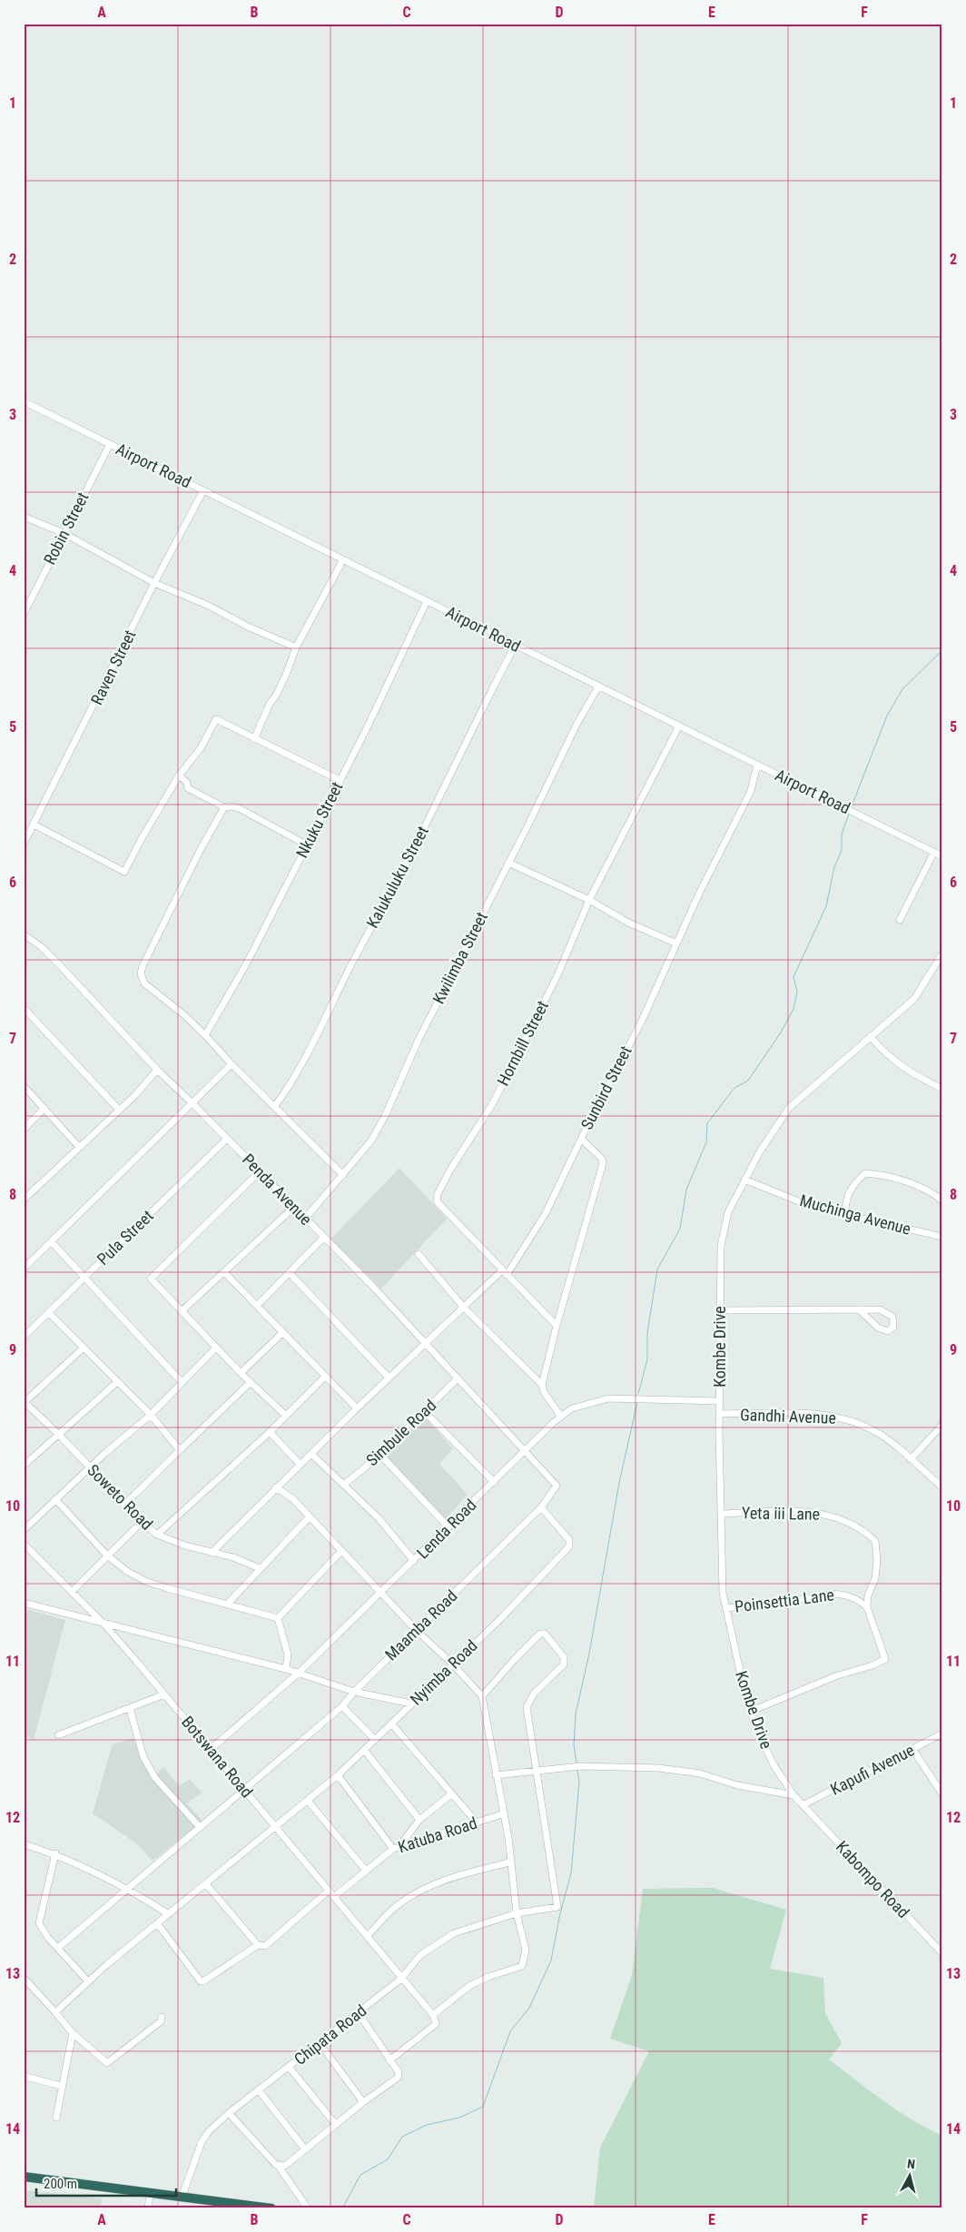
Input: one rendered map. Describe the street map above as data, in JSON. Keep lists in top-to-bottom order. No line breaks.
{"streets":{"street":["Airport Road","Robin Street","Raven Street","Nkuku Street","Kalukuluku Street","Kwilimba Street","Hornbill Street","Sunbird Street","Penda Avenue","Muchinga Avenue","Pula Street","Kombe Drive","Gandhi Avenue","Simbule Road","Soweto Road","Yeta iii Lane","Lenda Road","Poinsettia Lane","Maamba Road","Nyimba Road","Botswana Road","Kapufi Avenue","Katuba Road","Kabompo Road","Chipata Road"]},"crossings":[["Airport Road","Robin Street"],["Airport Road","Raven Street"],["Airport Road","Nkuku Street"],["Airport Road","Kalukuluku Street"],["Airport Road","Kwilimba Street"],["Airport Road","Hornbill Street"],["Airport Road","Sunbird Street"],["Kwilimba Street","Penda Avenue"],["Hornbill Street","Sunbird Street"],["Penda Avenue","Pula Street"],["Penda Avenue","Simbule Road"],["Penda Avenue","Lenda Road"],["Penda Avenue","Maamba Road"],["Muchinga Avenue","Kombe Drive"],["Kombe Drive","Gandhi Avenue"],["Kombe Drive","Yeta iii Lane"],["Kombe Drive","Lenda Road"],["Kombe Drive","Poinsettia Lane"],["Kombe Drive","Kapufi Avenue"],["Kombe Drive","Kabompo Road"],["Yeta iii Lane","Poinsettia Lane"],["Lenda Road","Maamba Road"],["Lenda Road","Botswana Road"],["Maamba Road","Nyimba Road"],["Maamba Road","Botswana Road"],["Nyimba Road","Botswana Road"],["Botswana Road","Katuba Road"],["Botswana Road","Chipata Road"],["Kapufi Avenue","Kabompo Road"]],"scale_bar":"200 m","north":"top","grid":{"columns":["A","B","C","D","E","F"],"rows":["1","2","3","4","5","6","7","8","9","10","11","12","13","14"]}}
